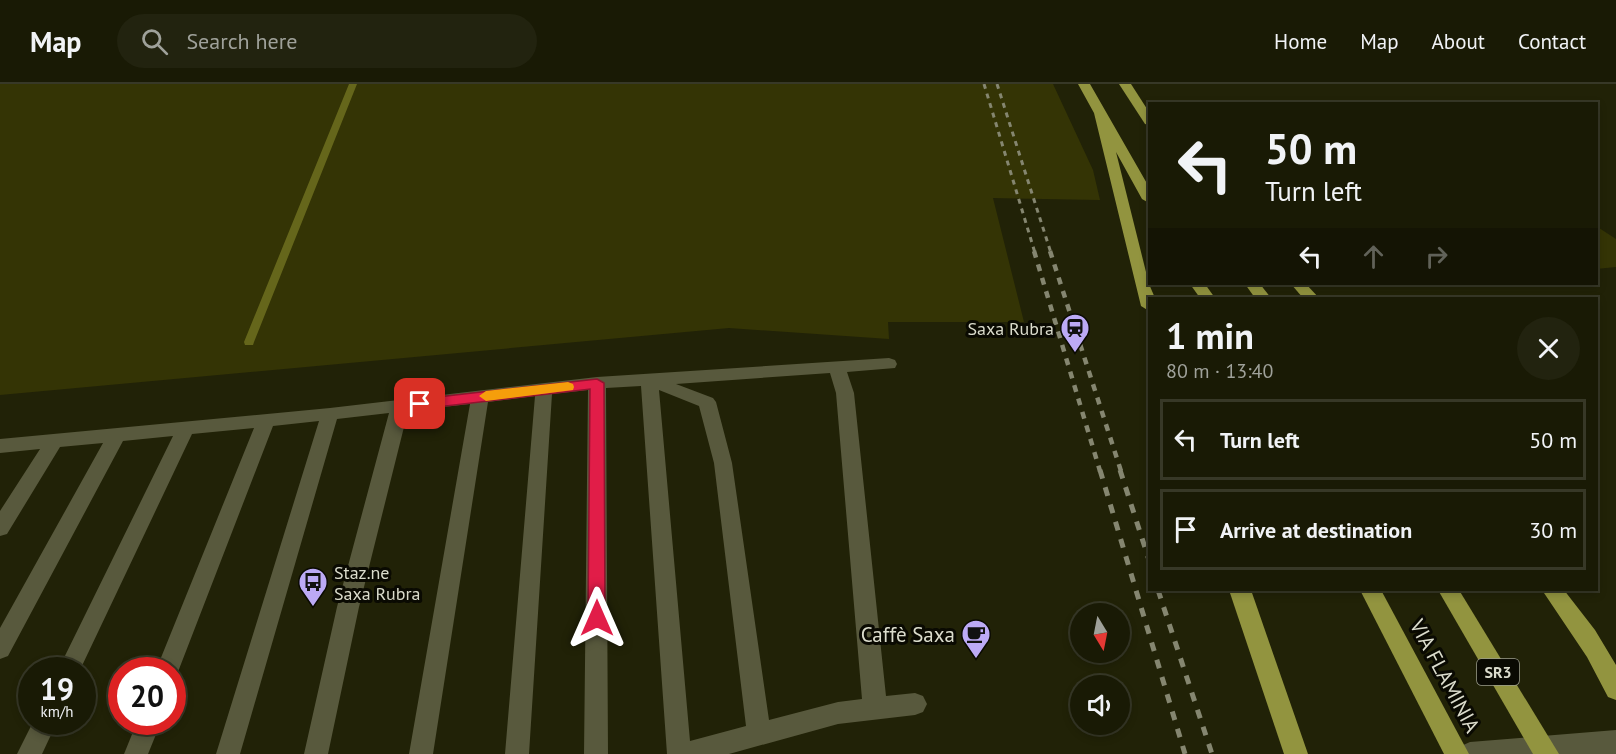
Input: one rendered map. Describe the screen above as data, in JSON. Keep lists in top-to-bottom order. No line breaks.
{"streets":{"highway":["SR3","VIA FLAMINIA"]},"places":{"station":["Saxa Rubra"],"bus stop":["Staz.ne Saxa Rubra"],"cafe":["Caffè Saxa"]},"north":"bottom","page":{"header":"Map","search":"Search here","nav":["Home","Map","About","Contact"],"turn":["50 m","Turn left"],"heading":["1 min","80 m · 13:40"],"list":[{"name":"Turn left","value":"50 m"},{"name":"Arrive at destination","value":"30 m"}],"speed":"19 km/h","limit":"20"}}
